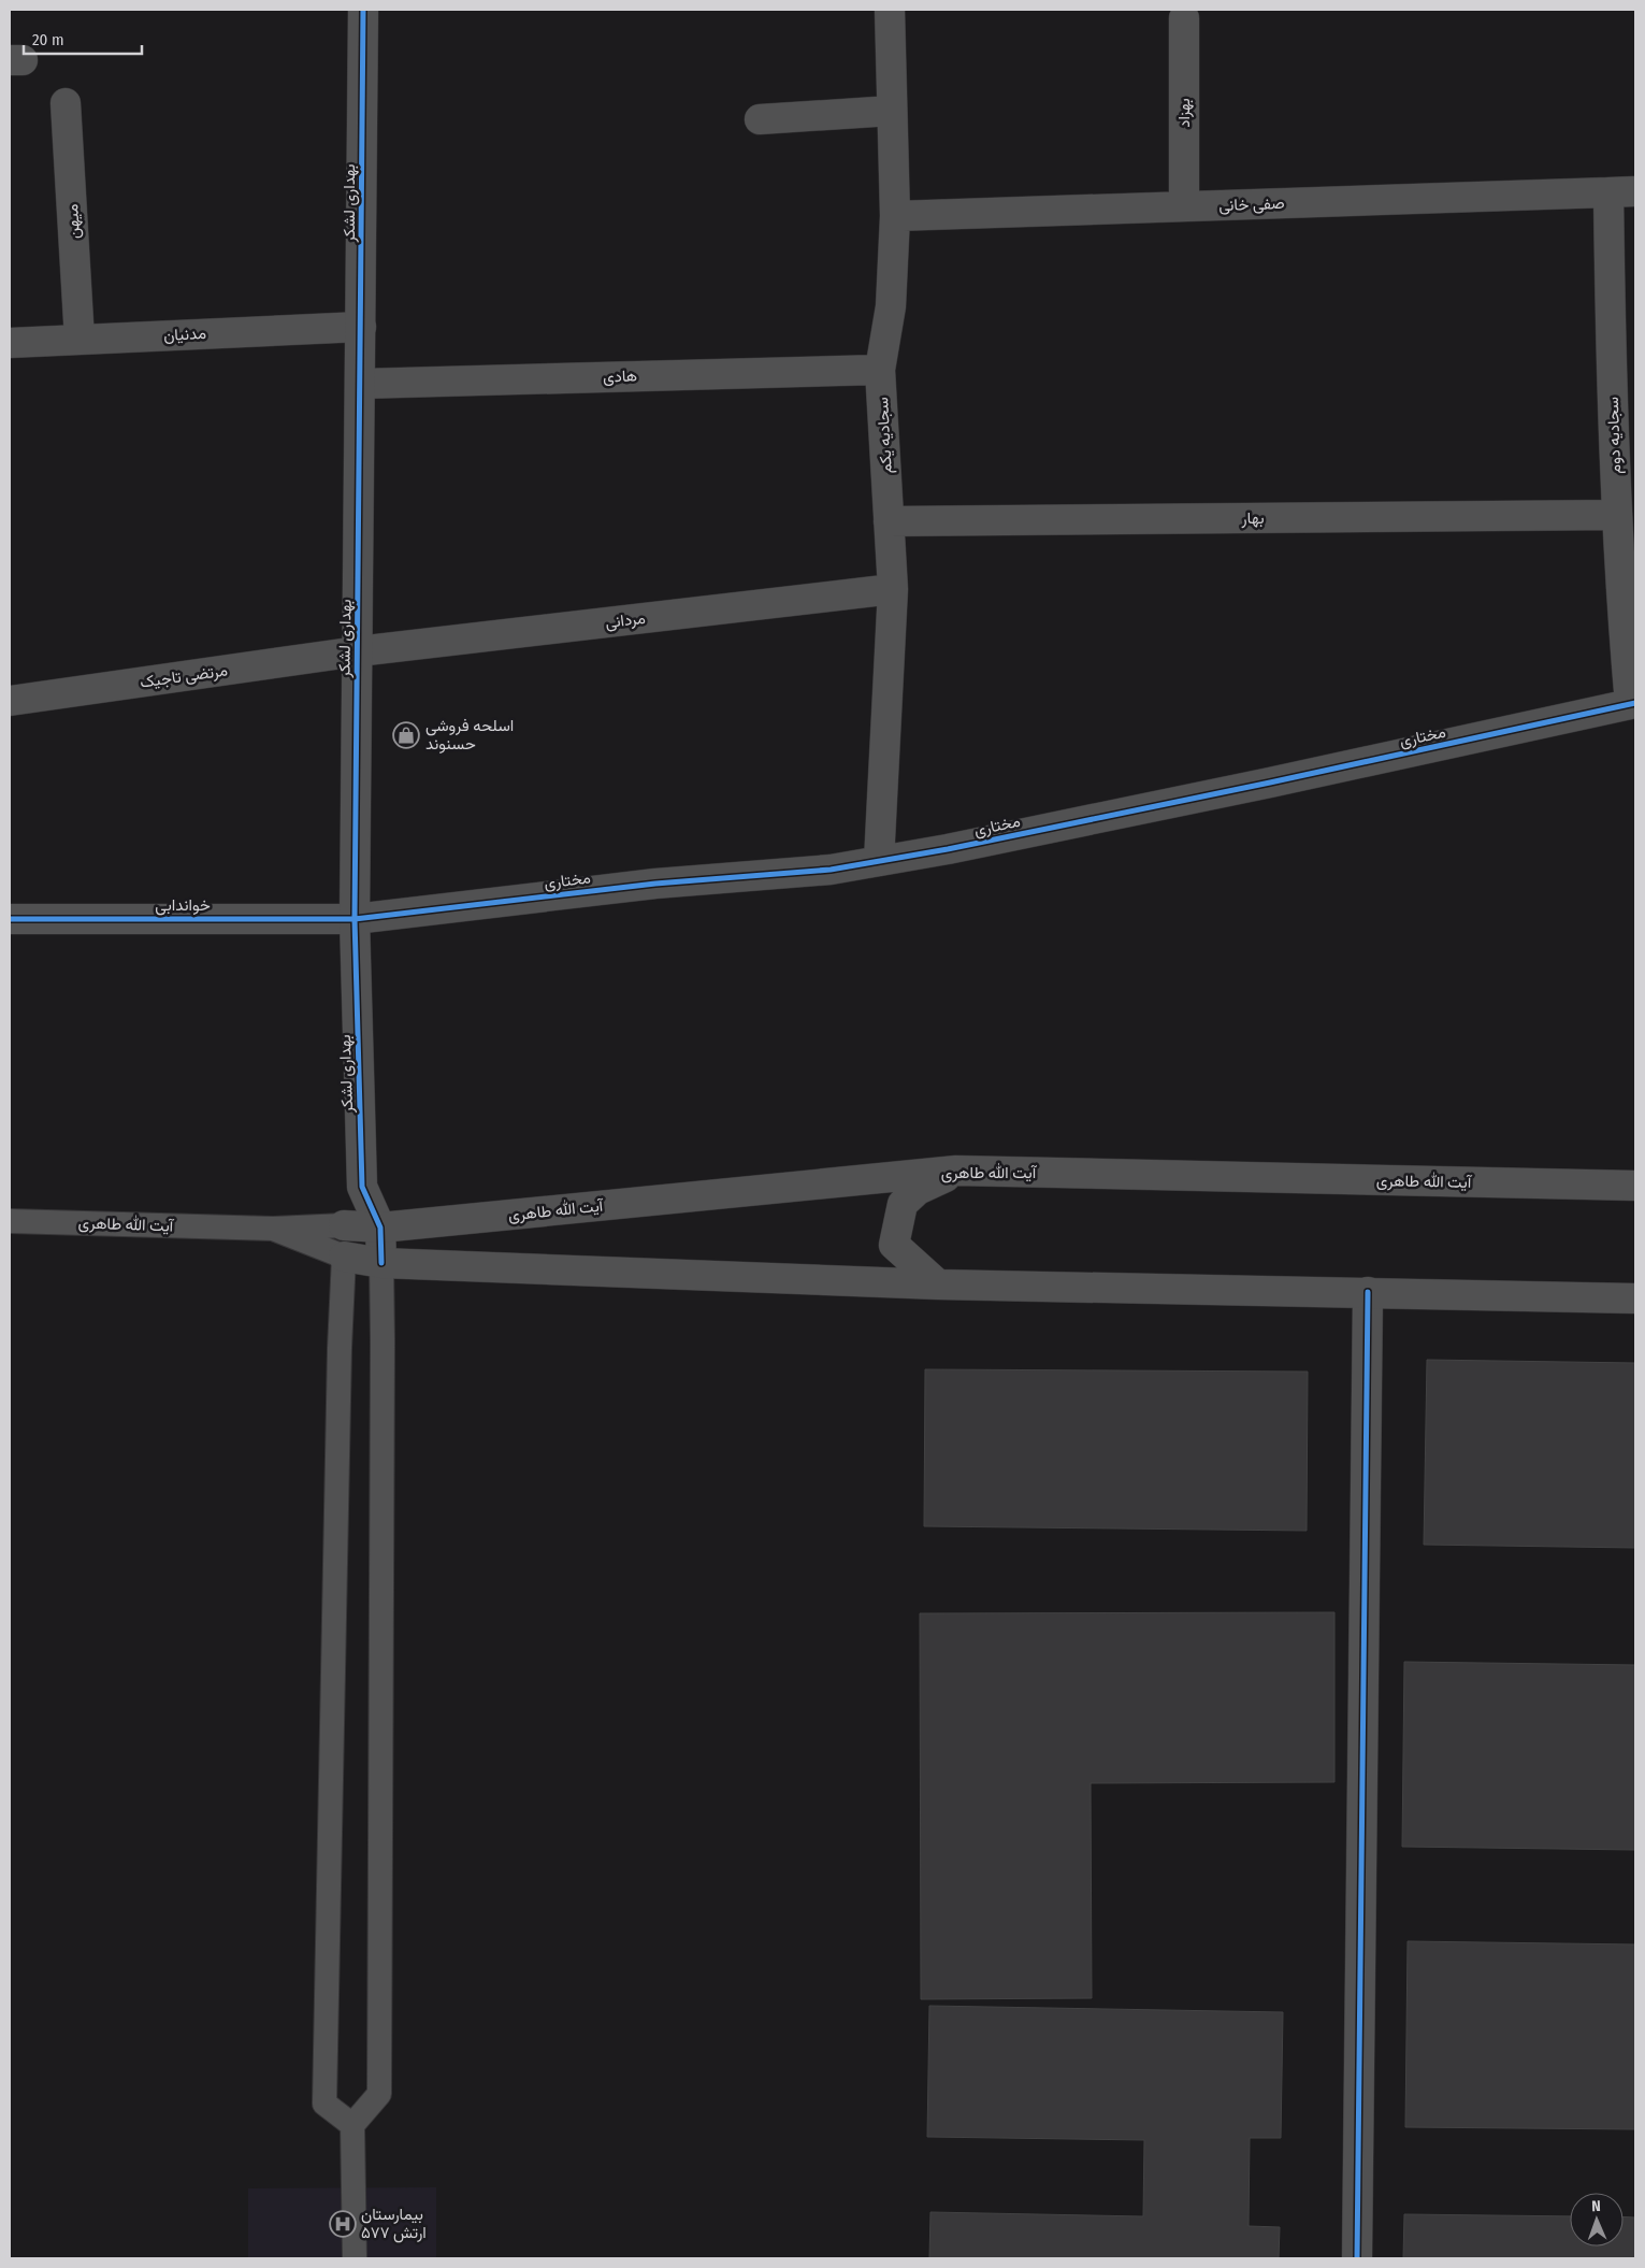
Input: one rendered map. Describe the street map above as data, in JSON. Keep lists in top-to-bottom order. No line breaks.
{"streets":{"street":["بهزاد","بهداری لشکر","صفی خانی","میهن","مدنیان","هادی","سجادیه یکم","سجادیه دوم","بهار","مردانی","مرتضی تاجیک","مختاری","خواندابی","آیت الله طاهری"]},"crossings":[["بهزاد","صفی خانی"],["بهداری لشکر","مدنیان"],["بهداری لشکر","هادی"],["بهداری لشکر","مردانی"],["بهداری لشکر","مرتضی تاجیک"],["بهداری لشکر","مختاری"],["بهداری لشکر","خواندابی"],["بهداری لشکر","آیت الله طاهری"],["صفی خانی","سجادیه یکم"],["صفی خانی","سجادیه دوم"],["میهن","مدنیان"],["هادی","سجادیه یکم"],["سجادیه یکم","بهار"],["سجادیه یکم","مردانی"],["سجادیه یکم","مختاری"],["سجادیه دوم","بهار"],["سجادیه دوم","مختاری"],["مردانی","مرتضی تاجیک"],["مختاری","خواندابی"]],"places":{"shop":["اسلحه فروشی حسنوند"],"hospital":["بیمارستان ۵۷۷ ارتش"]},"scale_bar":"20 m","north":"top"}
